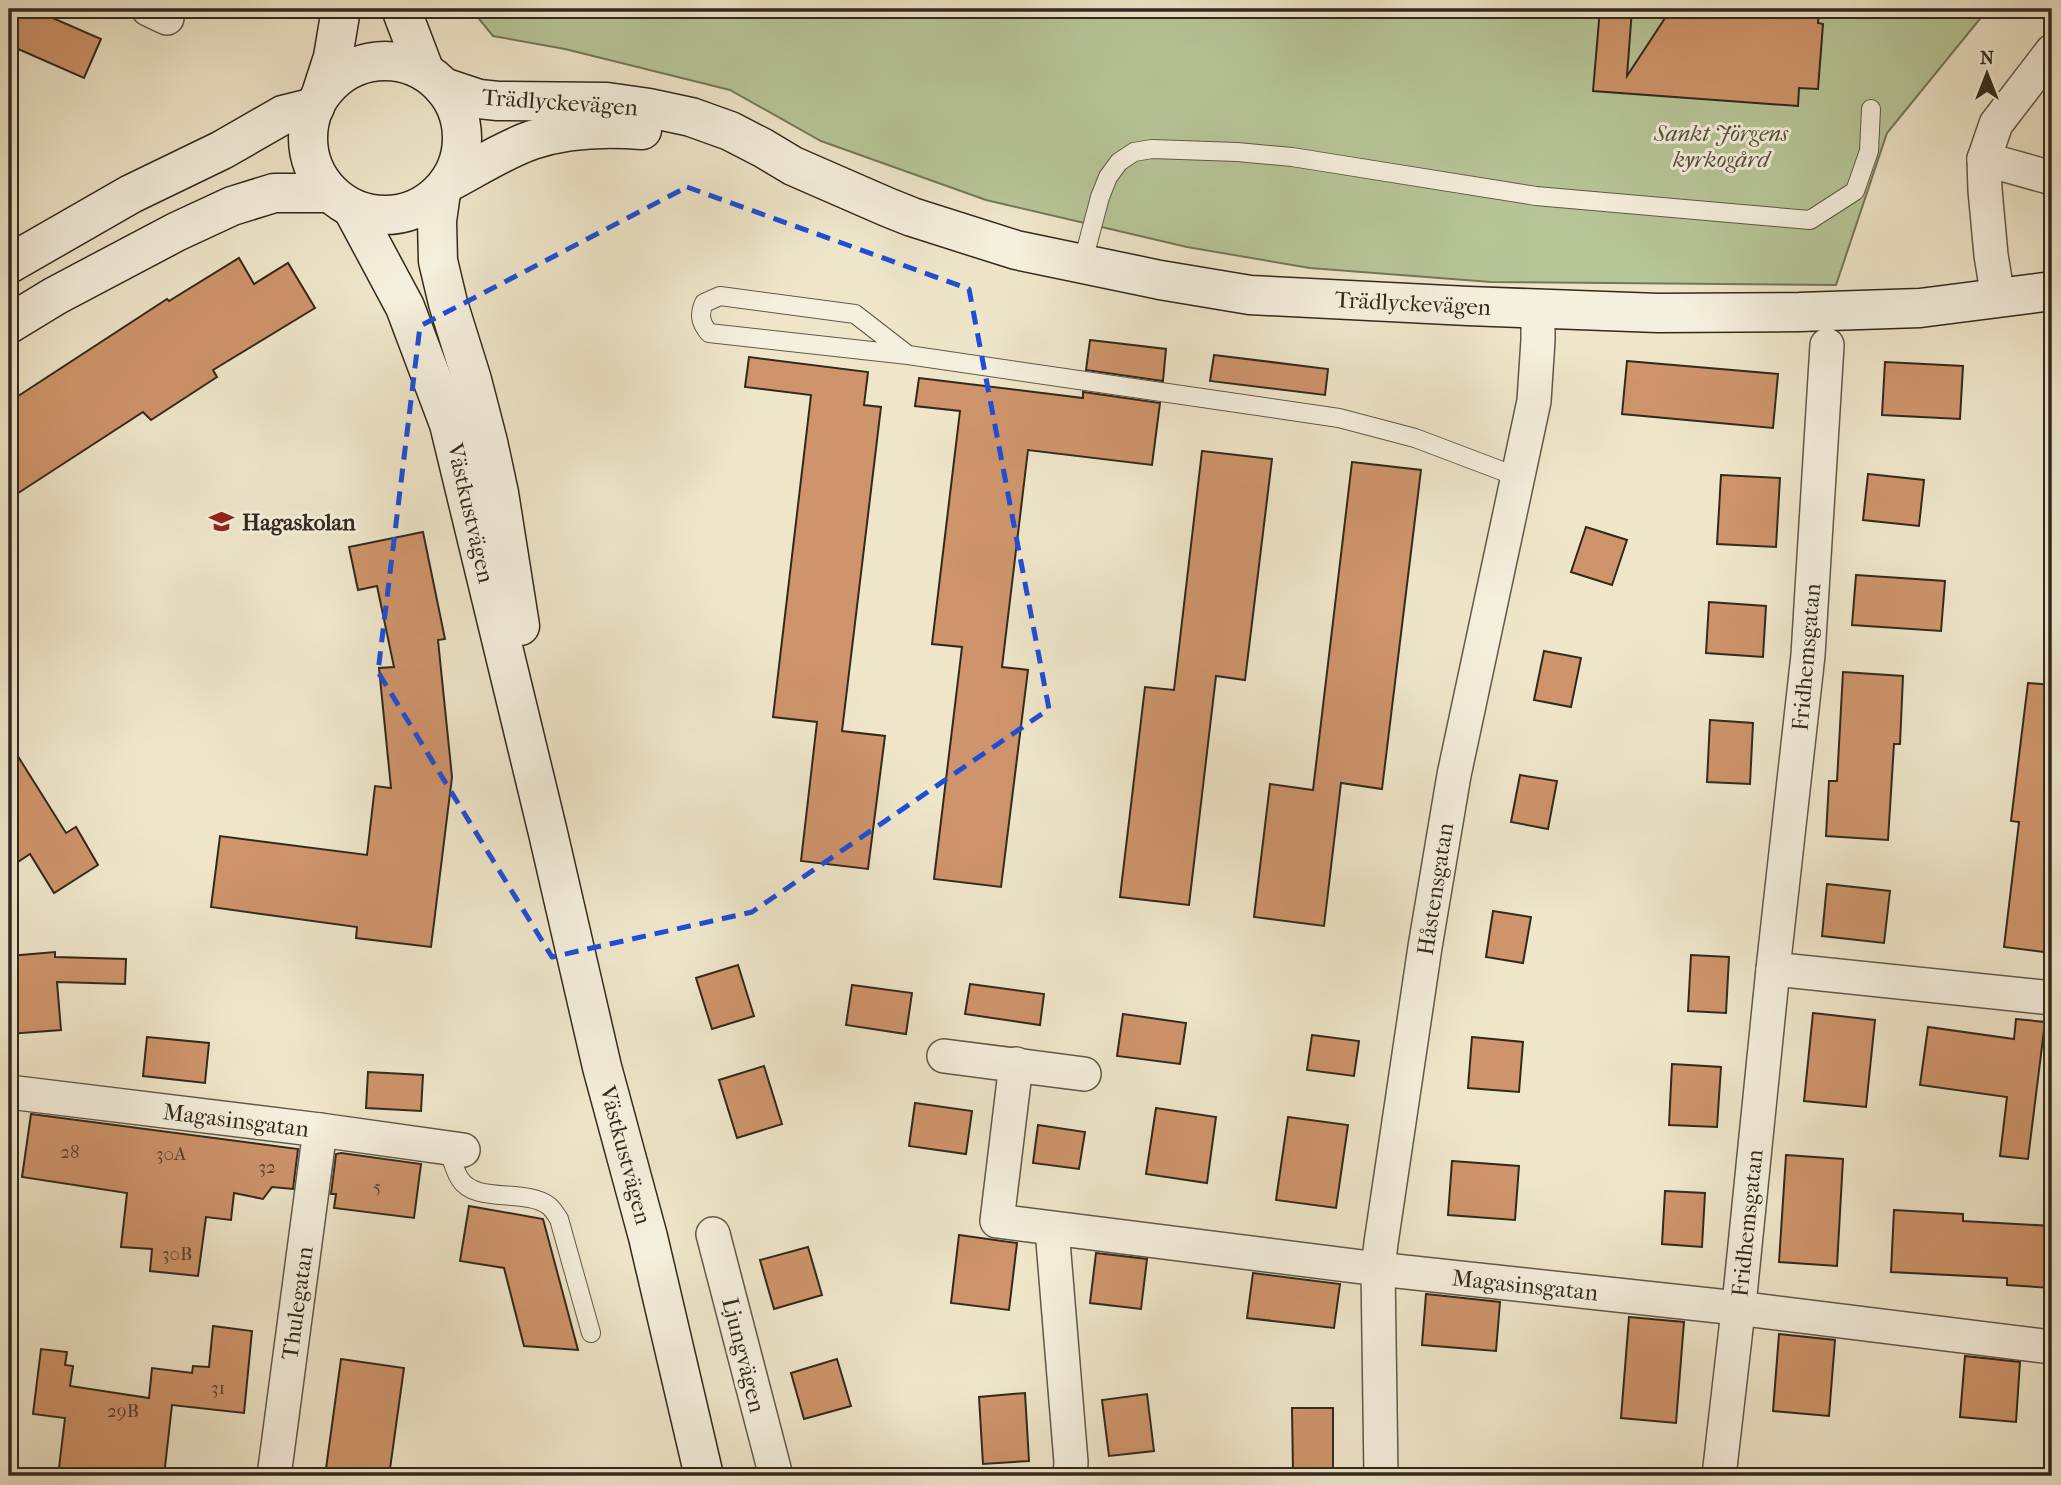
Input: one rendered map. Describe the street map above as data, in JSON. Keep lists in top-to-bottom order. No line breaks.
{"streets":{"street":["Trädlyckevägen","Västkustvägen","Fridhemsgatan","Håstensgatan","Magasinsgatan","Thulegatan","Ljungvägen"]},"crossings":[["Trädlyckevägen","Västkustvägen"],["Trädlyckevägen","Håstensgatan"],["Fridhemsgatan","Magasinsgatan"],["Håstensgatan","Magasinsgatan"],["Magasinsgatan","Thulegatan"]],"parks":["Sankt Jörgens kyrkogård"],"places":{"school or university":["Hagaskolan"]},"house_numbers":["28","30A","32","5","30B","31","29B"],"north":"top"}
